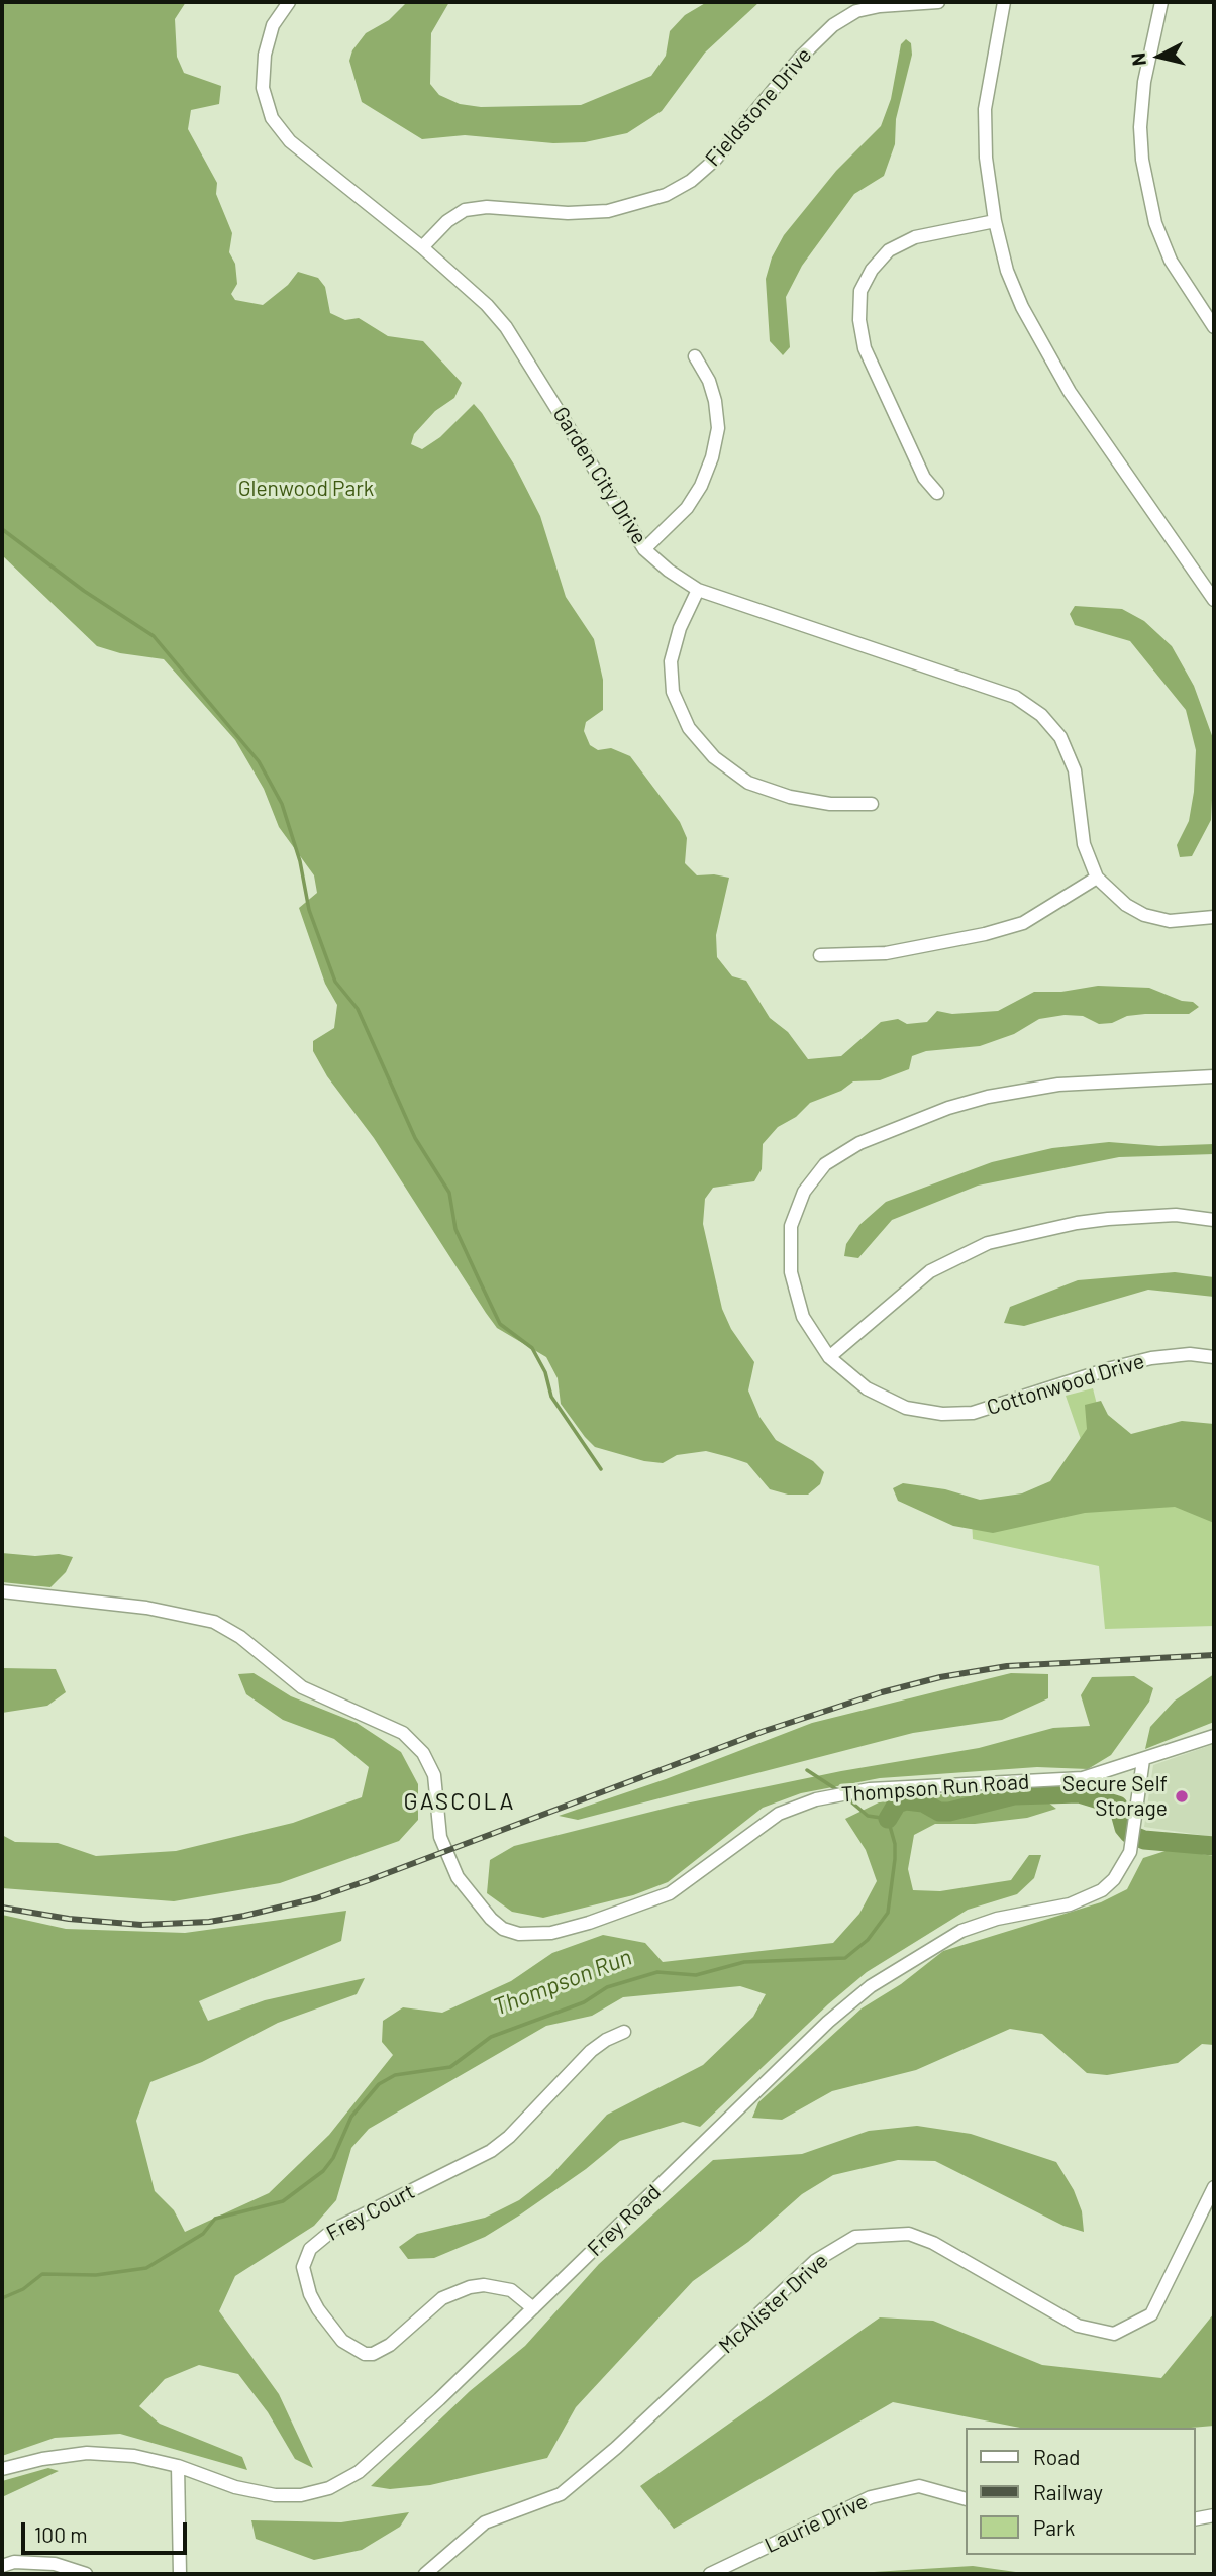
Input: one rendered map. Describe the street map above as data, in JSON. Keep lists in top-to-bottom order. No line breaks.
{"streets":{"street":["Fieldstone Drive","Garden City Drive","Cottonwood Drive","Thompson Run Road","Frey Court","Frey Road","McAlister Drive","Laurie Drive"]},"crossings":[["Fieldstone Drive","Garden City Drive"],["Thompson Run Road","Frey Road"],["Frey Court","Frey Road"]],"districts":["GASCOLA"],"water":["Thompson Run"],"parks":["Glenwood Park"],"places":["Secure Self Storage"],"legend":["Road","Railway","Park"],"scale_bar":"100 m","north":"left"}
